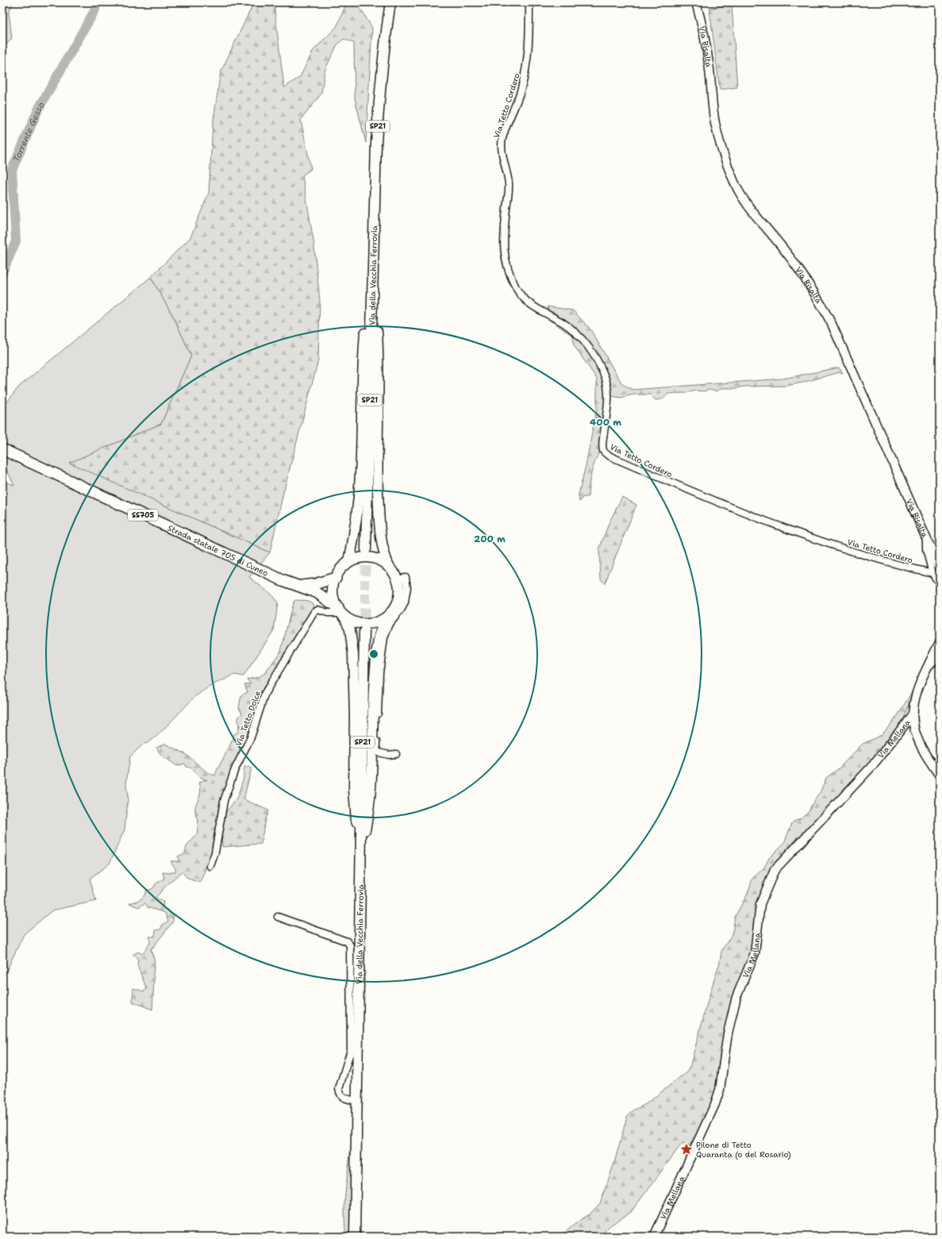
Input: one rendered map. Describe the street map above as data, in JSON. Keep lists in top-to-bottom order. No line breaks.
{"streets":{"highway":["SS705","Strada statale 705 di Cuneo"],"main road":["SP21","Via della Vecchia Ferrovia"],"street":["Via Bisalta","Via Tetto Cordero","Via Tetto Dolce","Via Mellana"]},"crossings":[["SS705","Strada statale 705 di Cuneo"],["SS705","Via Tetto Dolce"]],"water":["Torrente Gesso"],"places":{"place":["Pilone di Tetto Quaranta (o del Rosario)"]},"rings":["400 m","200 m"]}
